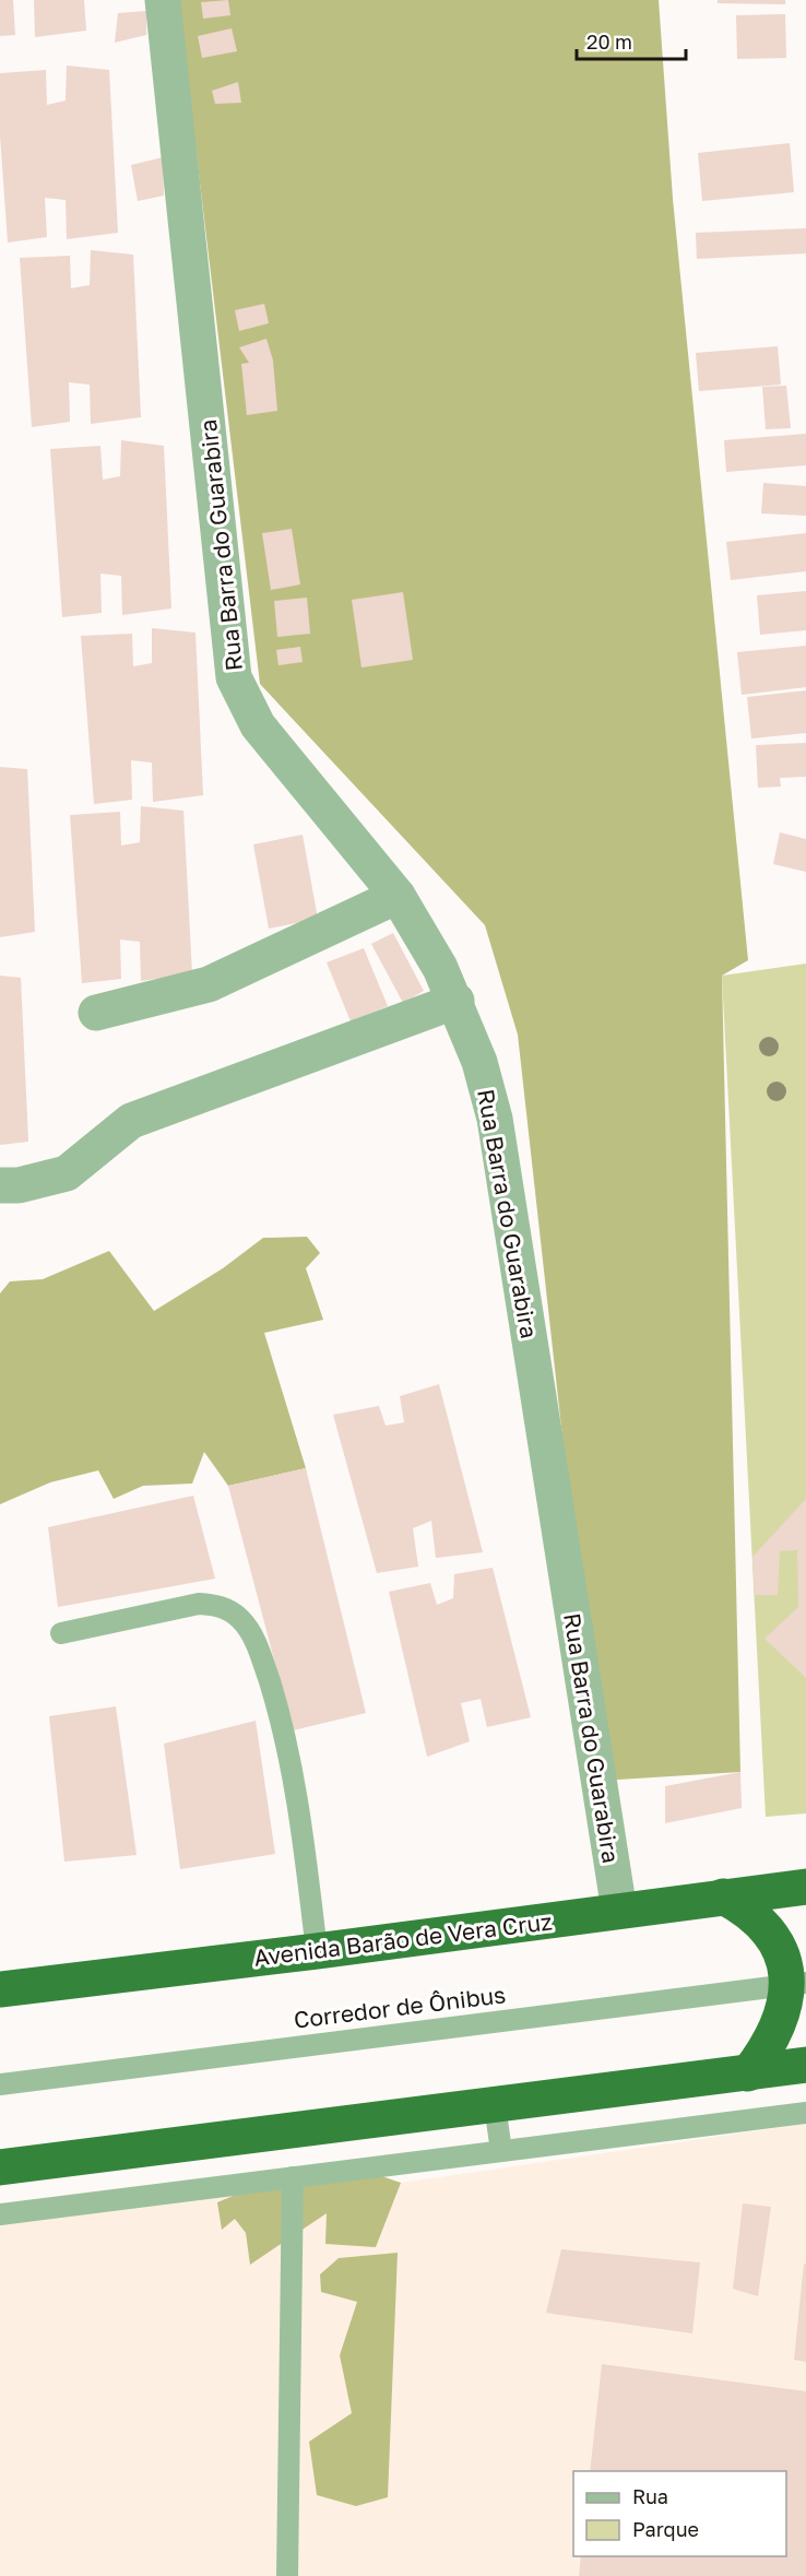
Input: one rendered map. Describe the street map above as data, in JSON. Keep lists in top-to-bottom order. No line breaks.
{"streets":{"highway":["Avenida Barão de Vera Cruz"],"street":["Rua Barra do Guarabira"],"lane":["Corredor de Ônibus"]},"crossings":[["Rua Barra do Guarabira","Avenida Barão de Vera Cruz"]],"legend":["Rua","Parque"],"scale_bar":"20 m"}
